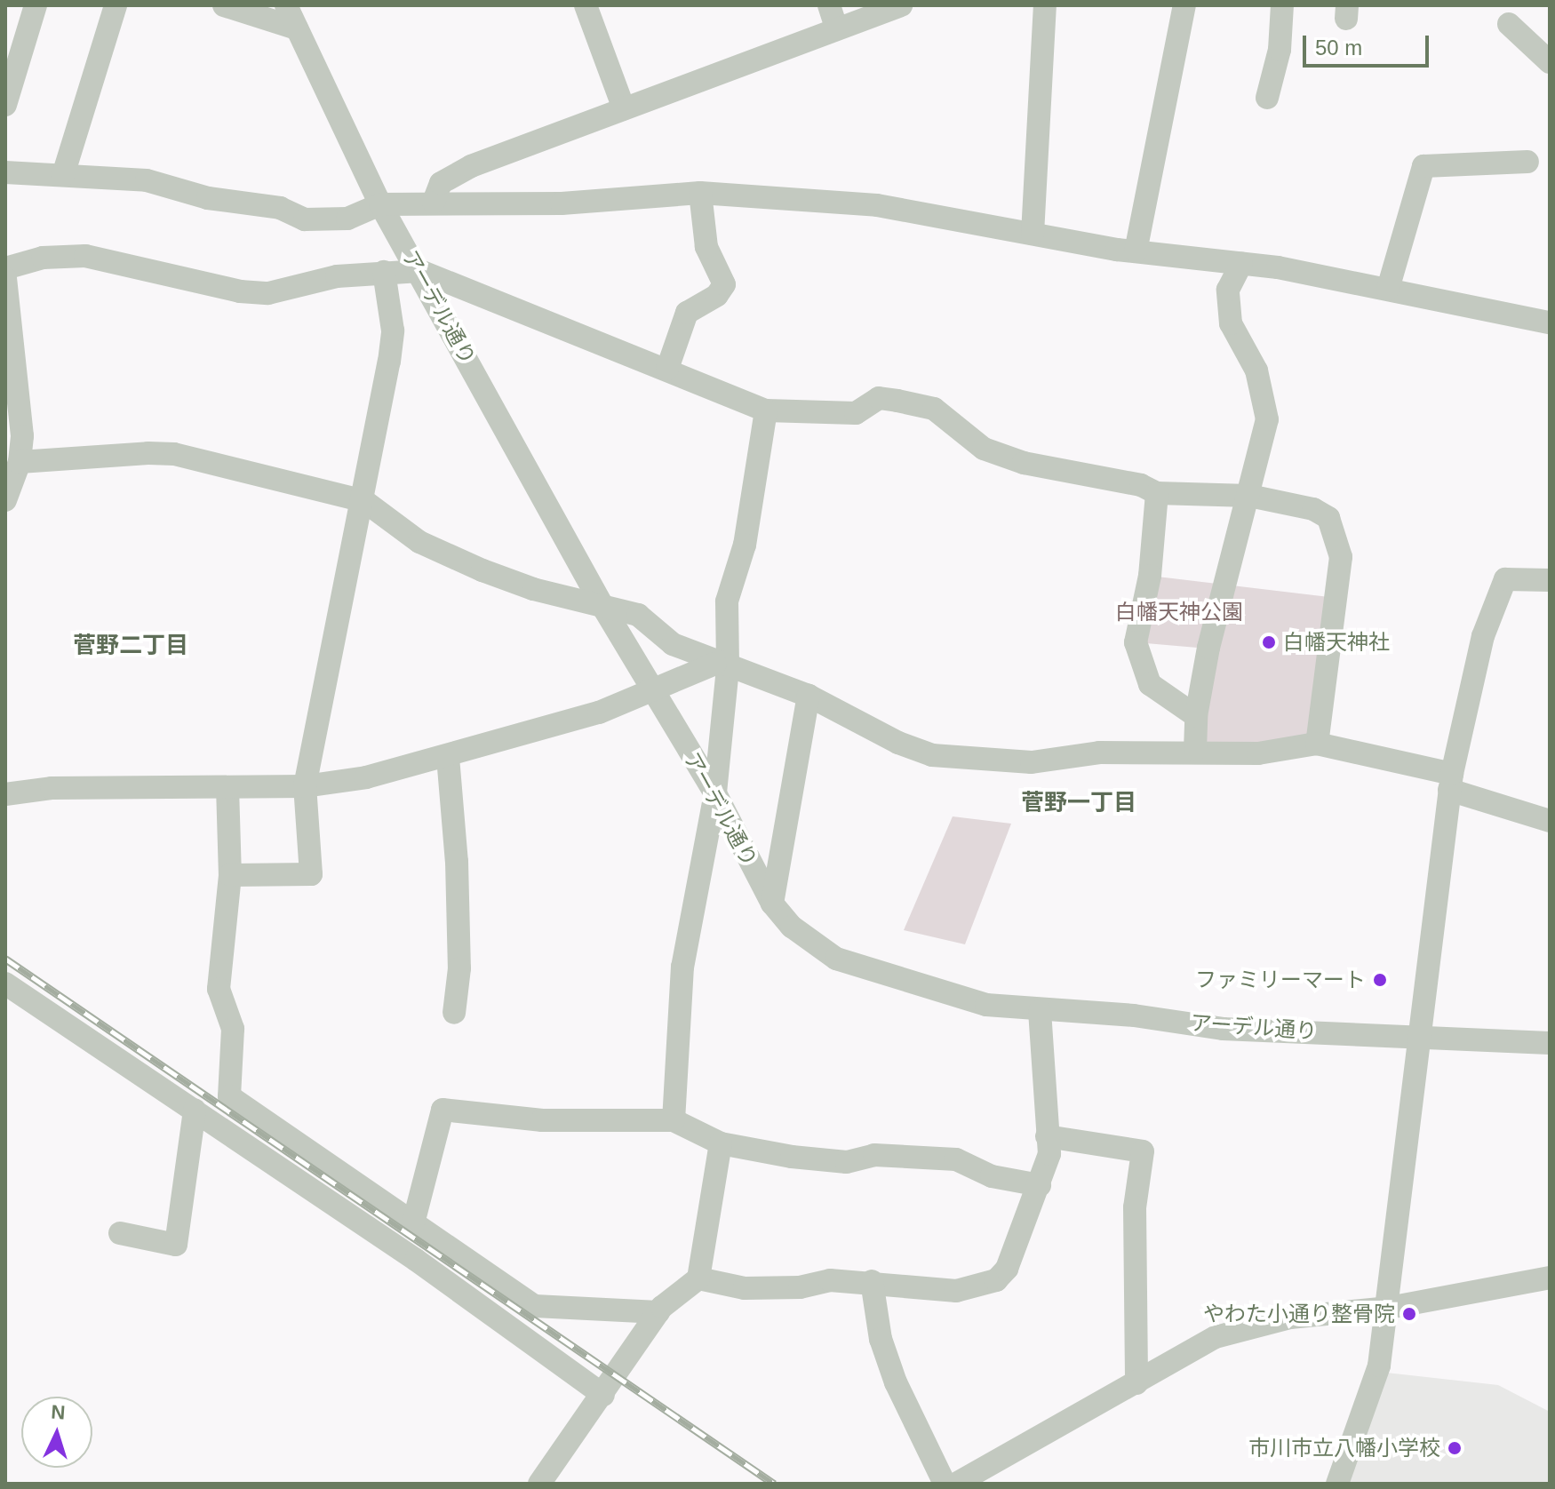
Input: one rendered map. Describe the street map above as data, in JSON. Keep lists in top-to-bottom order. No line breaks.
{"streets":{"street":["アーデル通り"]},"districts":["菅野二丁目","菅野一丁目"],"parks":["白幡天神公園"],"places":["白幡天神社","ファミリーマート","やわた小通り整骨院","市川市立八幡小学校"],"scale_bar":"50 m","north":"top"}
